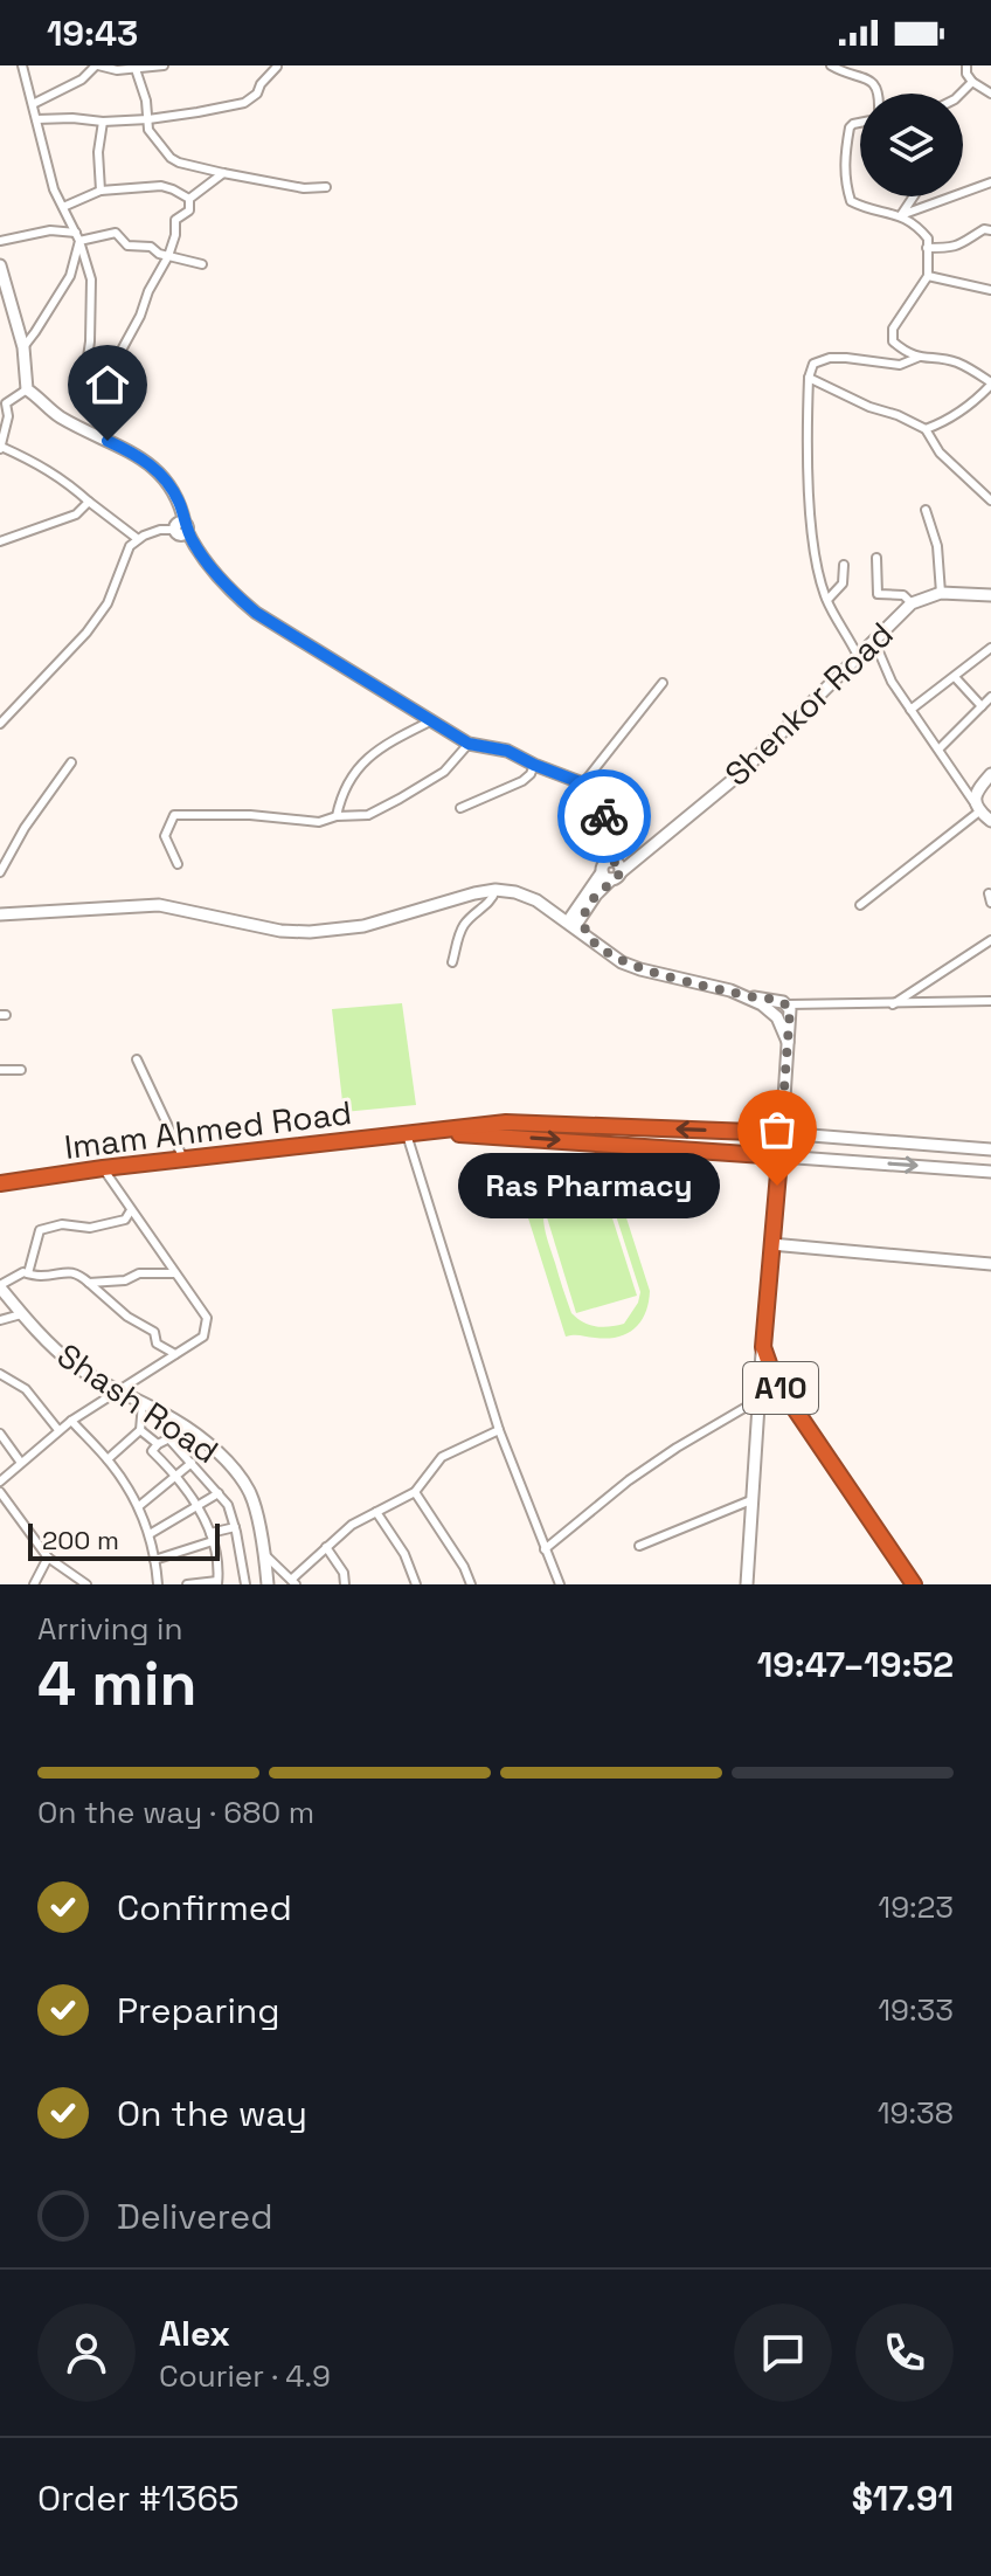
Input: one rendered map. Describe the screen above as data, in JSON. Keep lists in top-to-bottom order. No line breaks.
{"streets":{"highway":["Imam Ahmed Road","A10"],"main road":["Shenkor Road","Shash Road"]},"crossings":[["Imam Ahmed Road","A10"]],"places":["Ras Pharmacy"],"scale_bar":"200 m","page":{"status":"19:43","bubble":"Ras Pharmacy","scale":"200 m","heading":["4 min","Arriving in","19:47–19:52"],"panel":["Alex","Courier · 4.9","Order #1365","$17.91"],"bar":"On the way · 680 m","list":[["Confirmed","19:23"],["Preparing","19:33"],["On the way","19:38"],"Delivered"]}}
